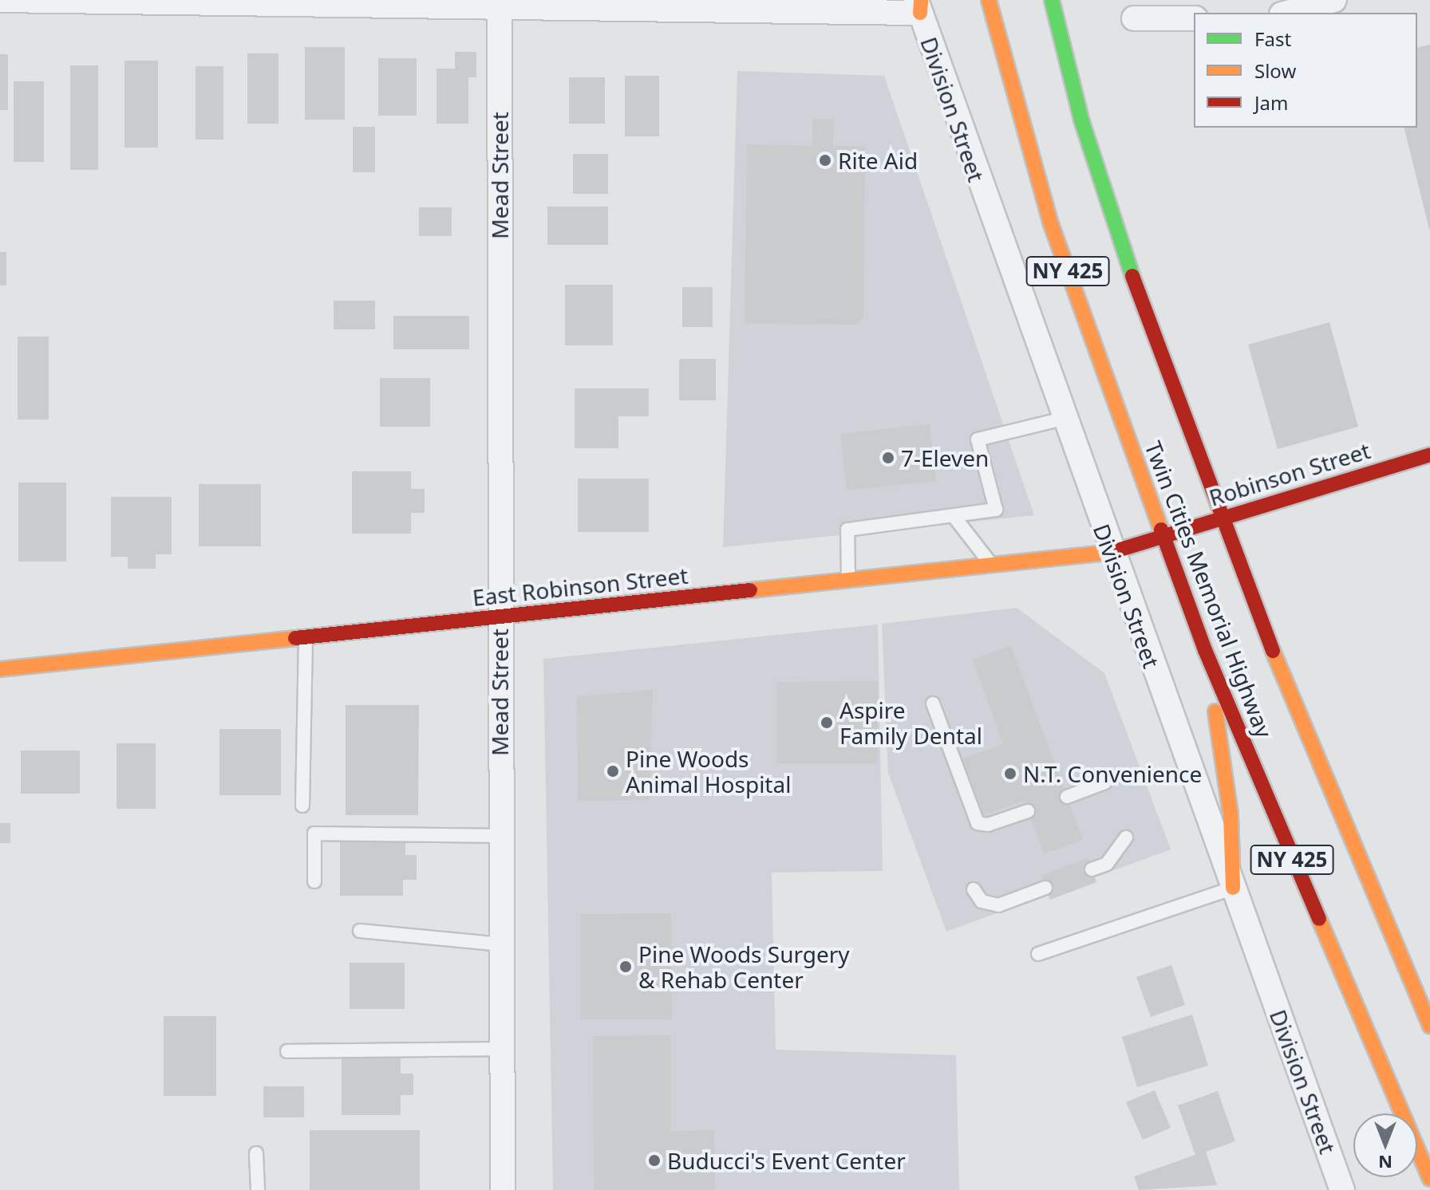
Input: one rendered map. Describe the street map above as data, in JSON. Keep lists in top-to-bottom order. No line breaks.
{"streets":{"main road":["NY 425","Robinson Street","East Robinson Street","Twin Cities Memorial Highway"],"street":["Division Street","Mead Street"]},"crossings":[["Division Street","East Robinson Street"],["Mead Street","East Robinson Street"],["Robinson Street","East Robinson Street"],["Robinson Street","Twin Cities Memorial Highway"],["East Robinson Street","Twin Cities Memorial Highway"]],"places":["Rite Aid","7-Eleven","Aspire Family Dental","Pine Woods Animal Hospital","N.T. Convenience","Pine Woods Surgery & Rehab Center","Buducci's Event Center"],"legend":["Fast","Slow","Jam"],"north":"bottom"}
